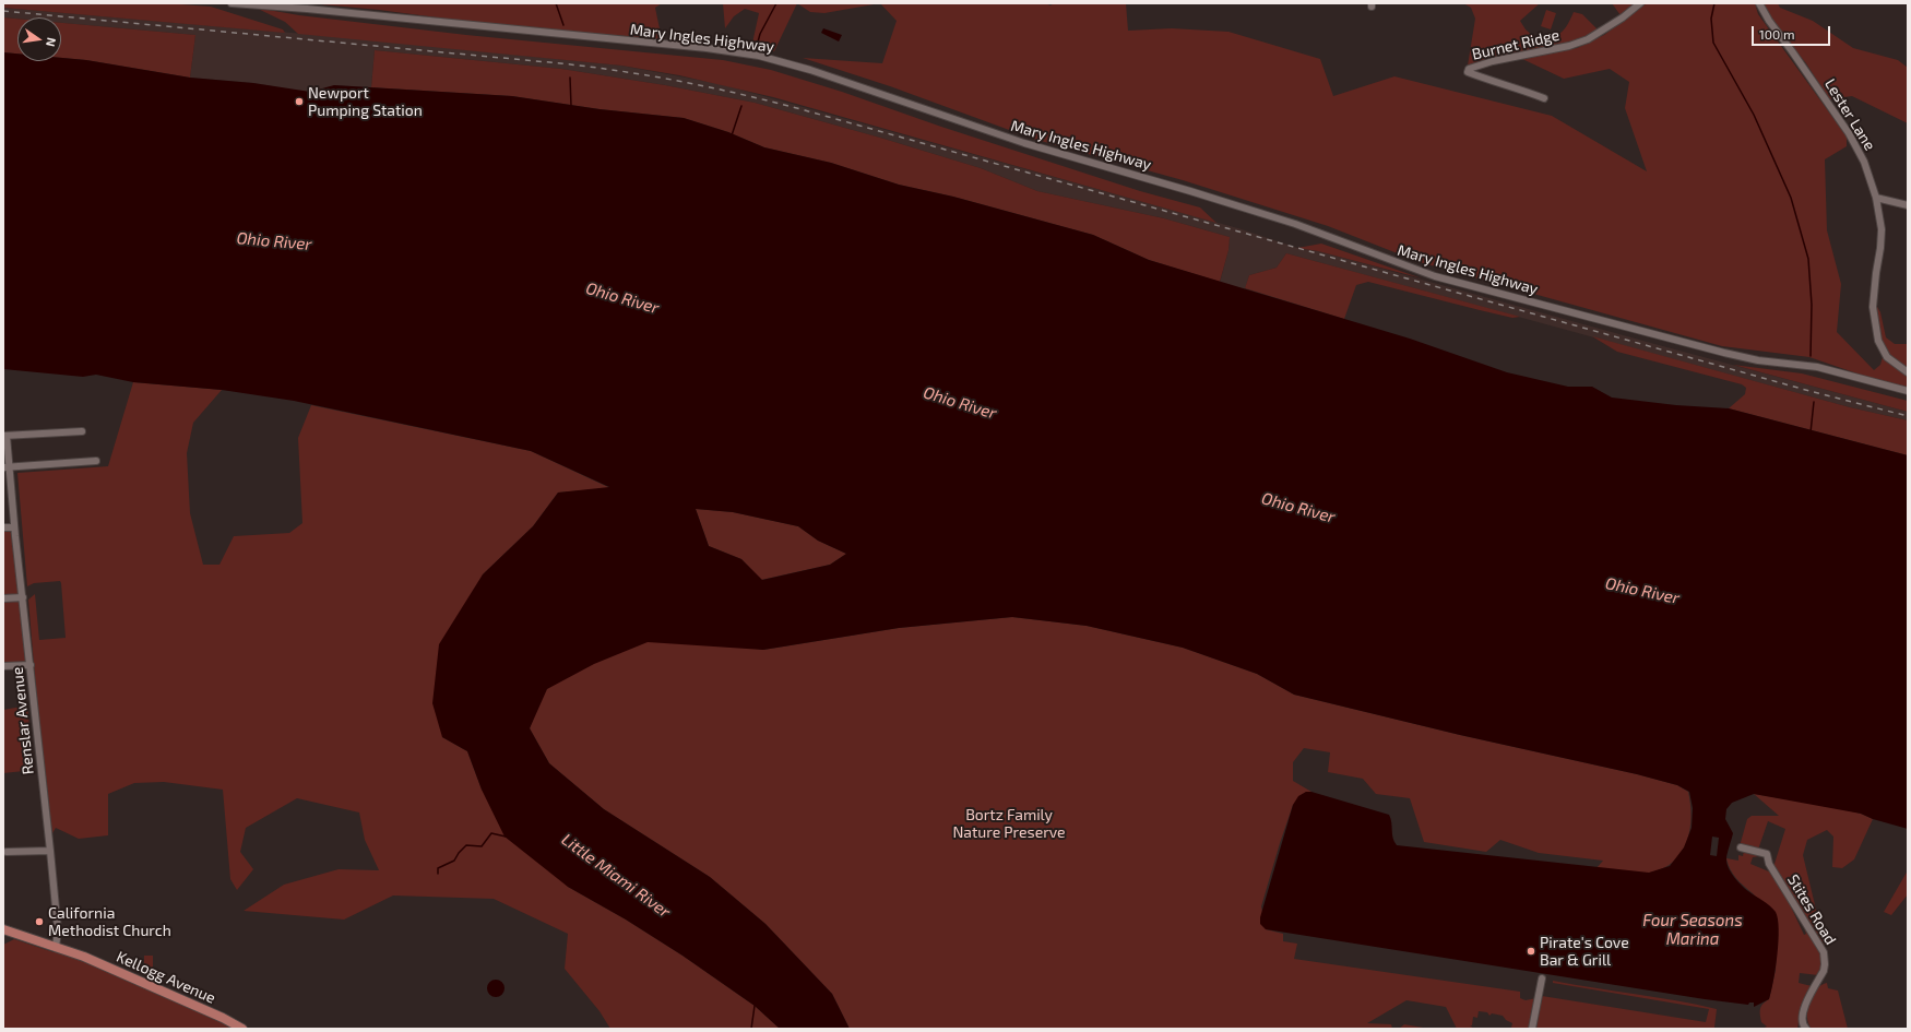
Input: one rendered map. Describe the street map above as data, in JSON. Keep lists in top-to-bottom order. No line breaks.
{"streets":{"main road":["Kellogg Avenue"],"street":["Mary Ingles Highway","Burnet Ridge","Lester Lane","Renslar Avenue","Stites Road"]},"crossings":[["Renslar Avenue","Kellogg Avenue"]],"water":["Ohio River","Little Miami River","Four Seasons Marina"],"parks":["Bortz Family Nature Preserve"],"places":["Newport Pumping Station","California Methodist Church","Pirate's Cove Bar & Grill"],"scale_bar":"100 m","north":"right"}
